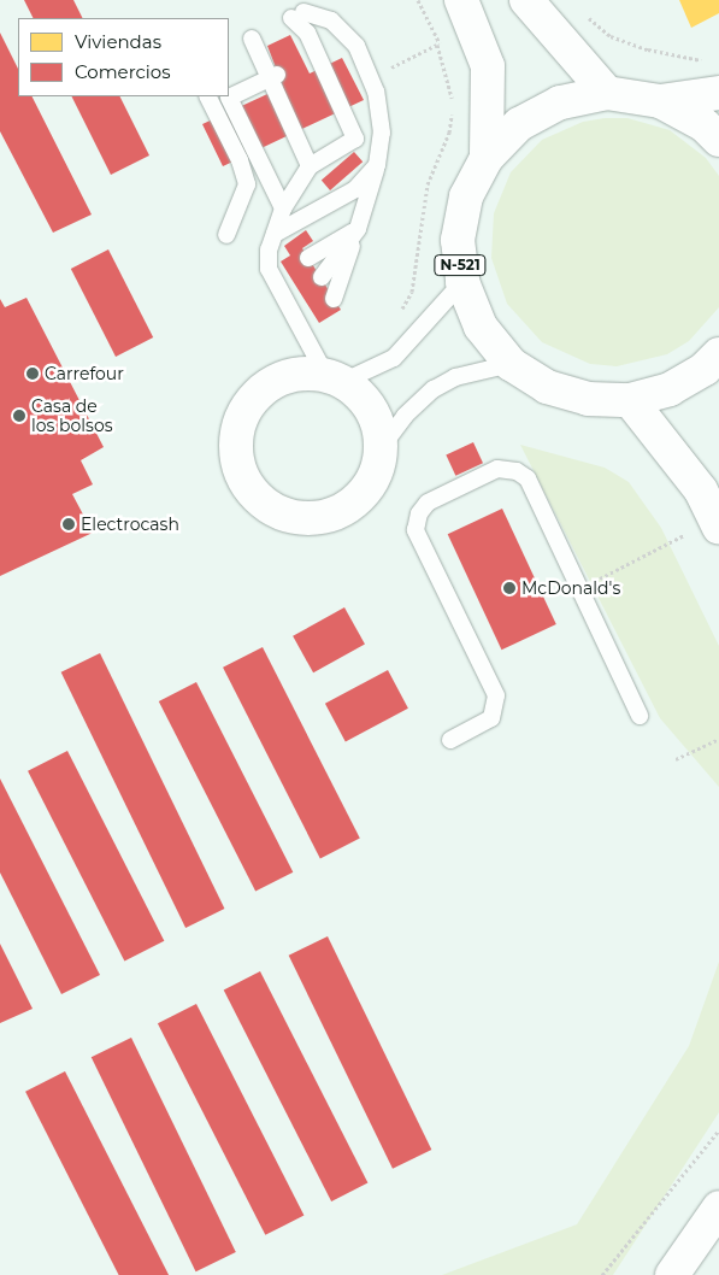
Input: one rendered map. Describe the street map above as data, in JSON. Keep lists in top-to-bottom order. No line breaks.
{"streets":{"main road":["N-521"]},"places":["Carrefour","Casa de los bolsos","Electrocash","McDonald's"],"legend":["Viviendas","Comercios"]}
